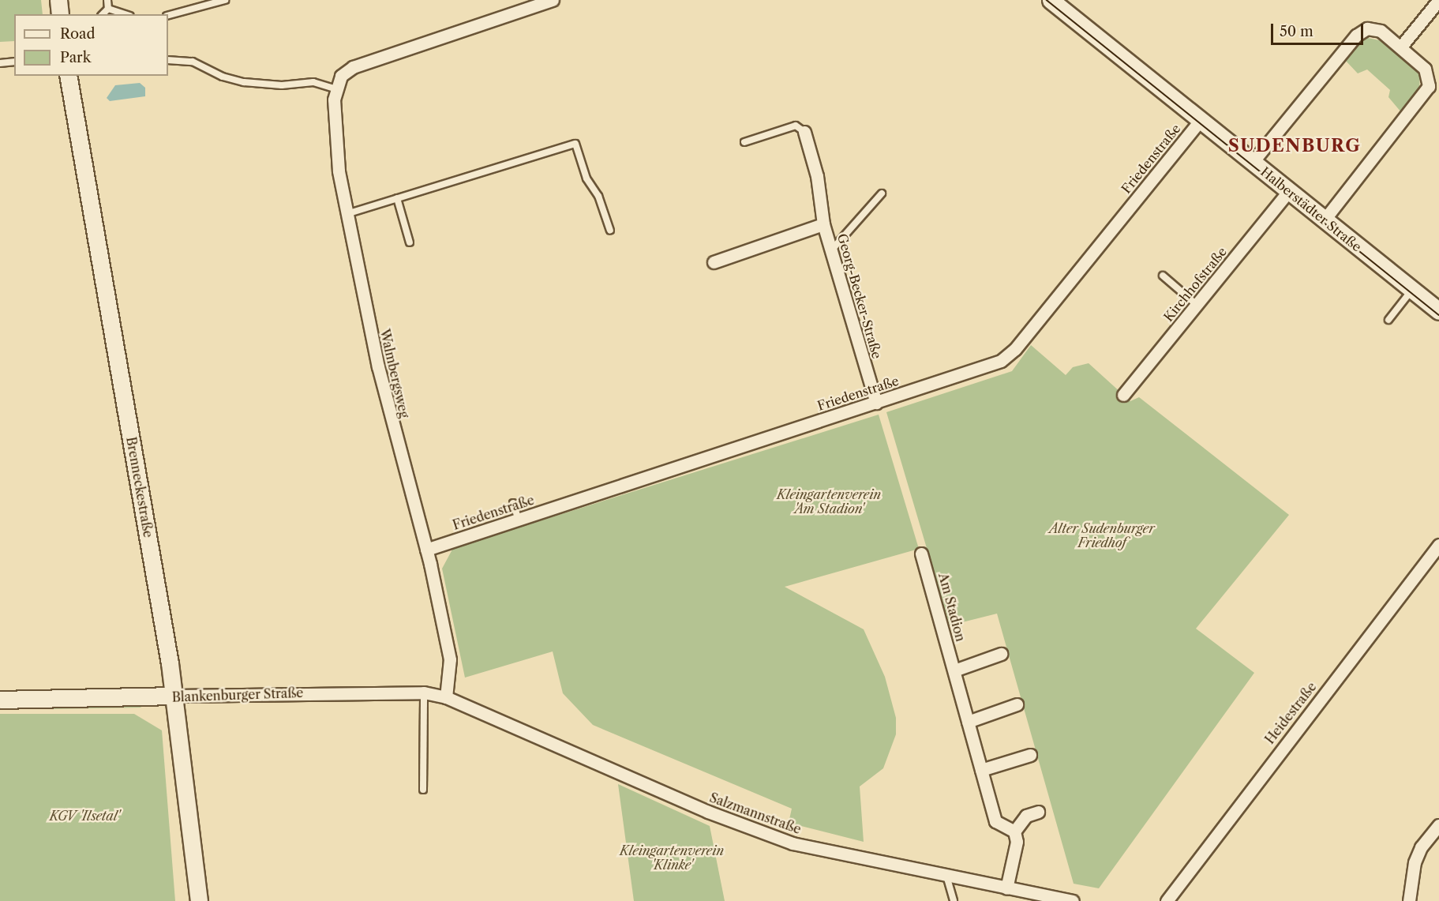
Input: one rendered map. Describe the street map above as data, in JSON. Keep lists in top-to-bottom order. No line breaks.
{"streets":{"main road":["Halberstädter Straße","Brenneckestraße","Blankenburger Straße"],"street":["Friedenstraße","Kirchhofstraße","Georg-Becker-Straße","Walmbergsweg","Am Stadion","Heidestraße","Salzmannstraße"]},"crossings":[["Friedenstraße","Halberstädter Straße"],["Friedenstraße","Georg-Becker-Straße"],["Friedenstraße","Walmbergsweg"],["Halberstädter Straße","Kirchhofstraße"],["Walmbergsweg","Blankenburger Straße"],["Walmbergsweg","Salzmannstraße"],["Brenneckestraße","Blankenburger Straße"],["Blankenburger Straße","Salzmannstraße"]],"districts":["SUDENBURG"],"parks":["Kleingartenverein 'Am Stadion'","Alter Sudenburger Friedhof","KGV 'Ilsetal'","Kleingartenverein 'Klinke'"],"legend":["Road","Park"],"scale_bar":"50 m"}
